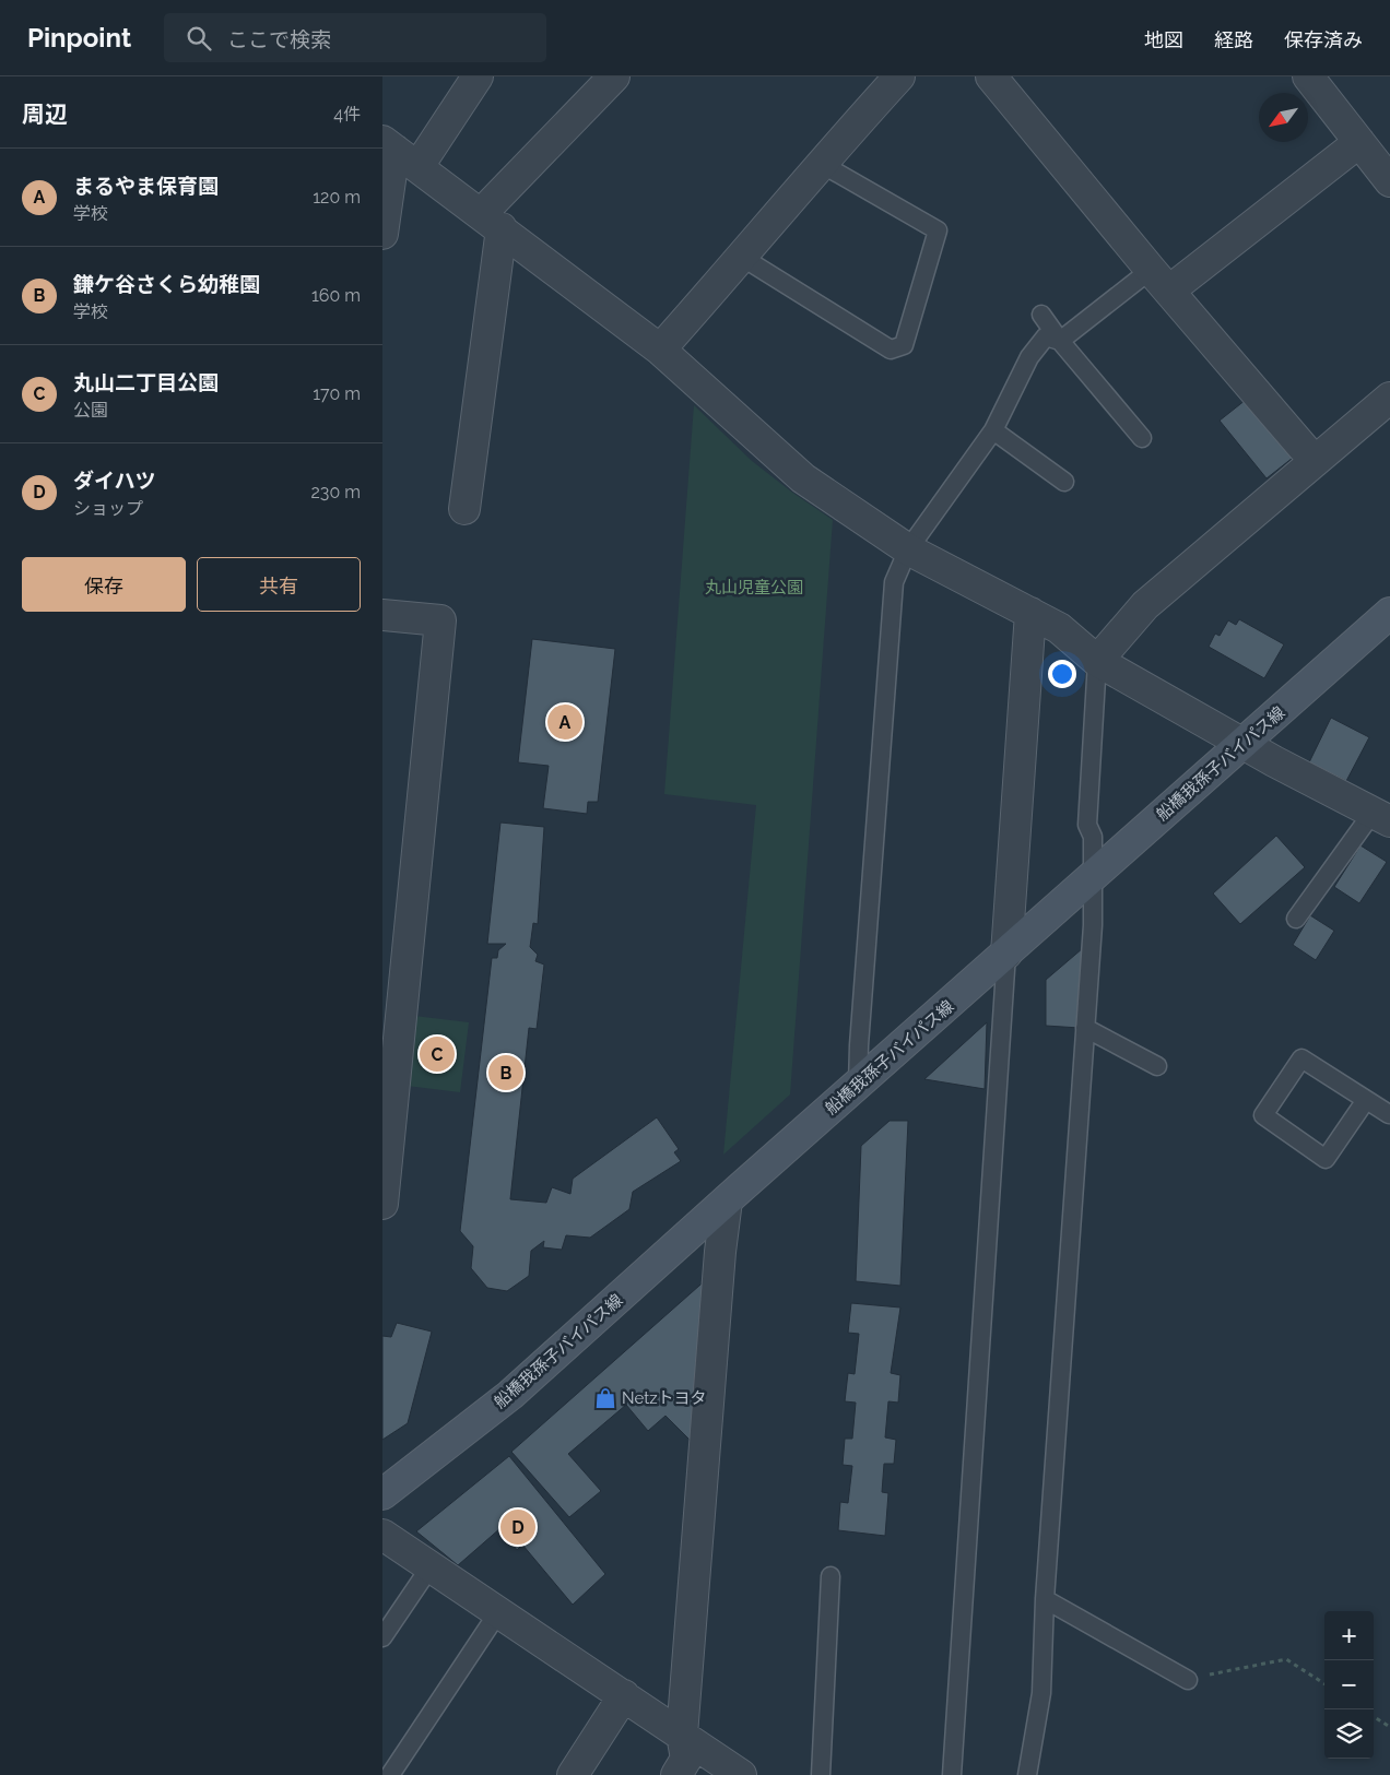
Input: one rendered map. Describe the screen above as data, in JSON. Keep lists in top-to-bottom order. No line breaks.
{"streets":{"street":["船橋我孫子バイパス線"]},"parks":["丸山児童公園"],"places":{"shop":["Netzトヨタ"]},"north":"bottom left","page":{"header":"Pinpoint","search":"ここで検索","nav":["地図","経路","保存済み"],"heading":["周辺","4件"],"list":[{"mark":"A","name":"まるやま保育園","note":"学校","value":"120 m"},{"mark":"B","name":"鎌ケ谷さくら幼稚園","note":"学校","value":"160 m"},{"mark":"C","name":"丸山二丁目公園","note":"公園","value":"170 m"},{"mark":"D","name":"ダイハツ","note":"ショップ","value":"230 m"}],"buttons":["保存","共有"],"pins":["A","C","B","D"],"map_buttons":["+","−"]}}
